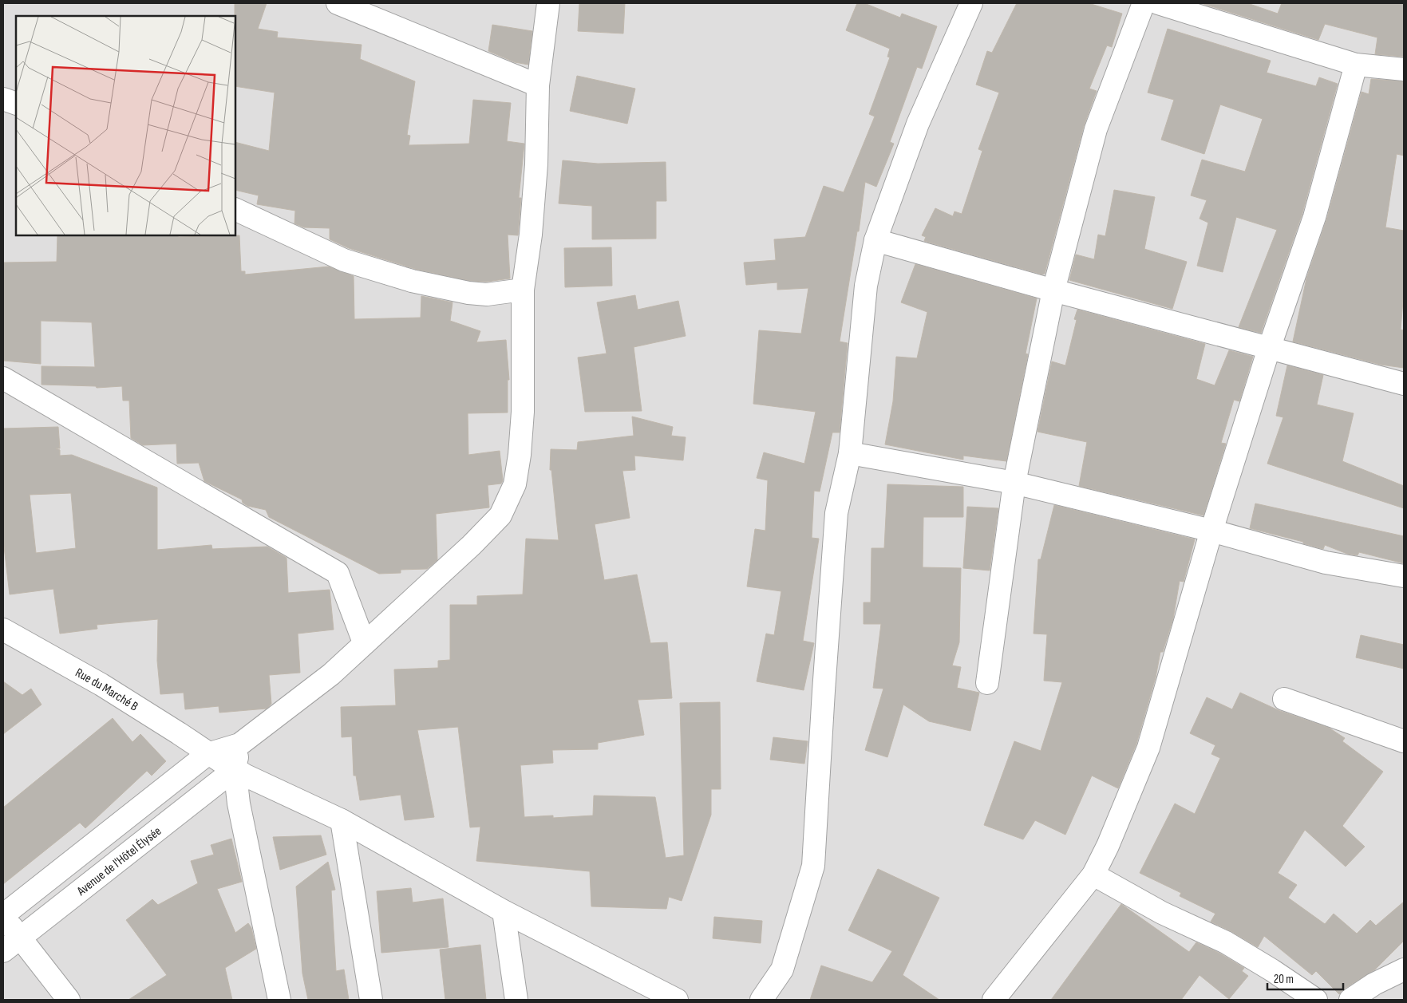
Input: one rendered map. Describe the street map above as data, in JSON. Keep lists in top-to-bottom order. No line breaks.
{"streets":{"street":["Rue du Marché B","Avenue de l'Hôtel Élysée"]},"crossings":[["Rue du Marché B","Avenue de l'Hôtel Élysée"]],"scale_bar":"20 m"}
